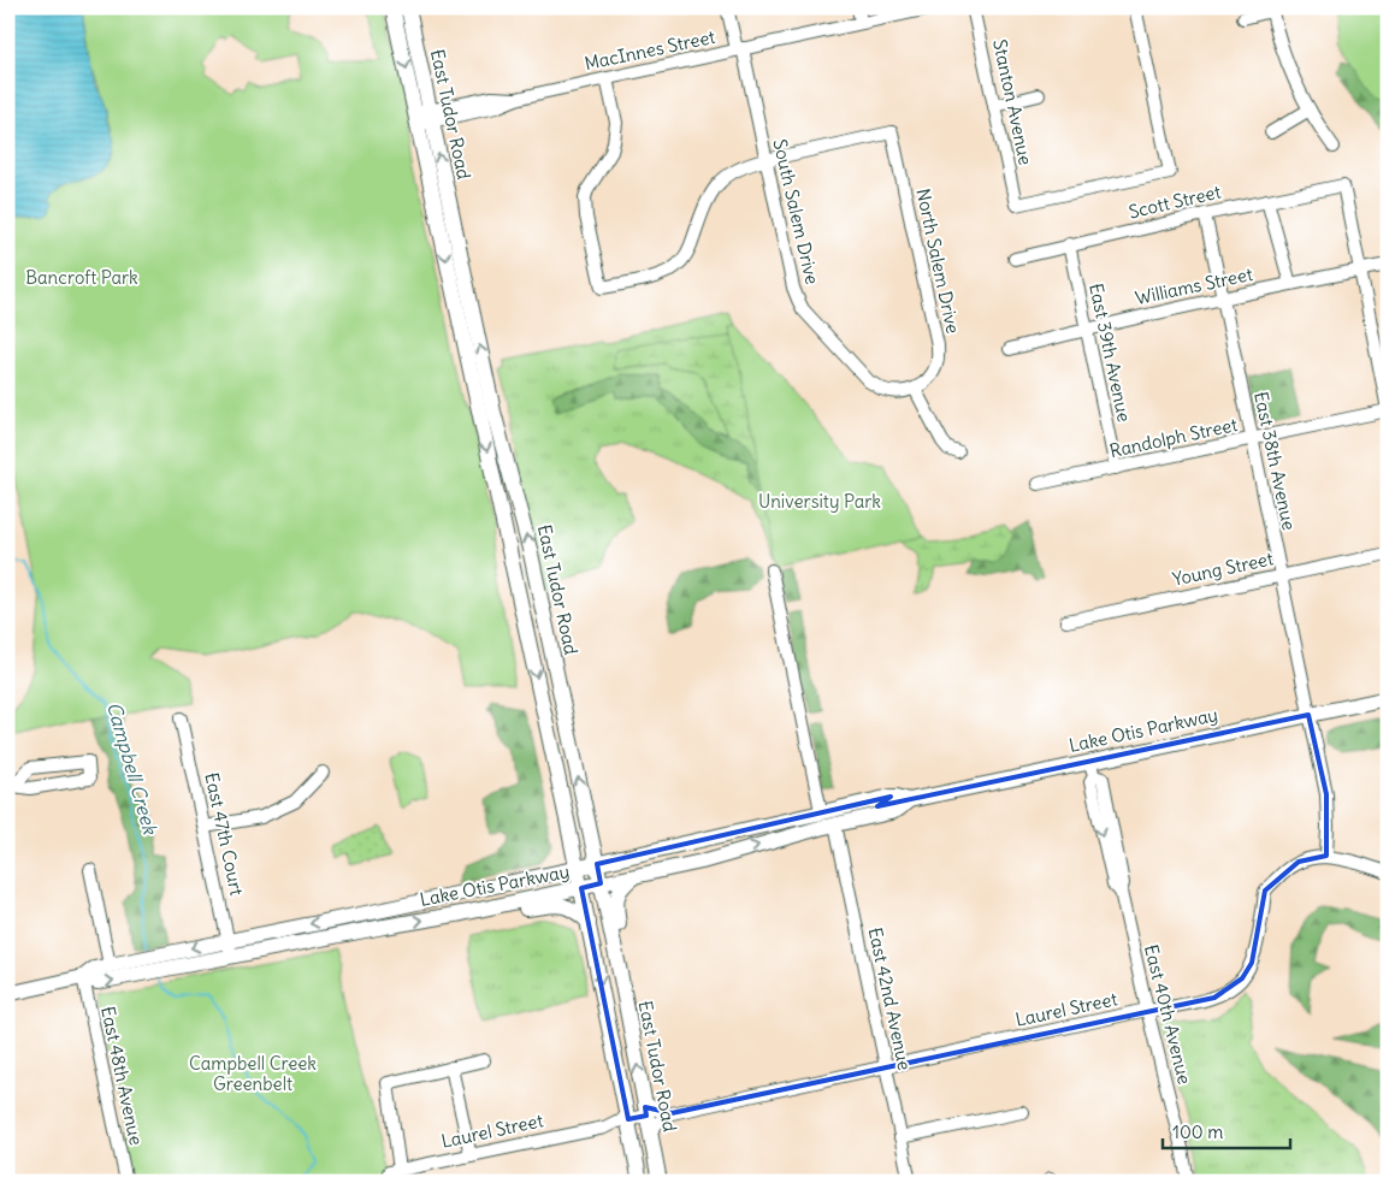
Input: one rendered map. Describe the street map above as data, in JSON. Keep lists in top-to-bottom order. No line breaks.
{"streets":{"main road":["East Tudor Road","Lake Otis Parkway"],"street":["MacInnes Street","Stanton Avenue","Scott Street","South Salem Drive","North Salem Drive","Williams Street","East 39th Avenue","Randolph Street","East 38th Avenue","Young Street","East 47th Court","East 42nd Avenue","Laurel Street","East 40th Avenue","East 48th Avenue"]},"crossings":[["MacInnes Street","East Tudor Road"],["MacInnes Street","South Salem Drive"],["East Tudor Road","Lake Otis Parkway"],["East Tudor Road","Laurel Street"],["Scott Street","Williams Street"],["Scott Street","East 39th Avenue"],["Scott Street","East 38th Avenue"],["South Salem Drive","North Salem Drive"],["Williams Street","East 39th Avenue"],["Williams Street","East 38th Avenue"],["East 39th Avenue","Randolph Street"],["Randolph Street","East 38th Avenue"],["East 38th Avenue","Young Street"],["East 38th Avenue","Lake Otis Parkway"],["East 38th Avenue","Laurel Street"],["Lake Otis Parkway","East 47th Court"],["Lake Otis Parkway","East 42nd Avenue"],["Lake Otis Parkway","East 40th Avenue"],["Lake Otis Parkway","East 48th Avenue"],["East 42nd Avenue","Laurel Street"],["Laurel Street","East 40th Avenue"]],"water":["Campbell Creek"],"parks":["Bancroft Park","University Park","Campbell Creek Greenbelt"],"scale_bar":"100 m"}
